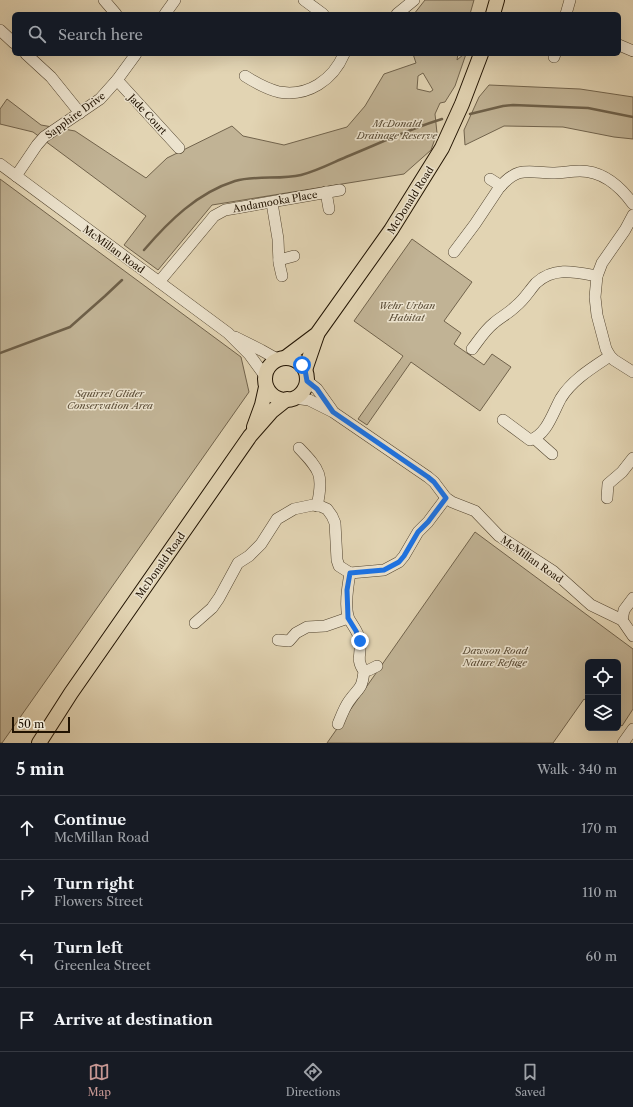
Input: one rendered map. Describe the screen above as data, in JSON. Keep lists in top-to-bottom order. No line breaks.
{"streets":{"main road":["McDonald Road"],"street":["Jade Court","Sapphire Drive","Andamooka Place","McMillan Road"]},"crossings":[["Jade Court","Sapphire Drive"],["Sapphire Drive","McMillan Road"],["McDonald Road","McMillan Road"],["Andamooka Place","McMillan Road"]],"parks":["McDonald Drainage Reserve","Wehr Urban Habitat","Squirrel Glider Conservation Area","Dawson Road Nature Refuge"],"scale_bar":"50 m","page":{"search":"Search here","scale":"50 m","heading":["5 min","Walk · 340 m"],"list":[["Continue","McMillan Road","170 m"],["Turn right","Flowers Street","110 m"],["Turn left","Greenlea Street","60 m"],"Arrive at destination"],"nav":["Map","Directions","Saved"]}}
